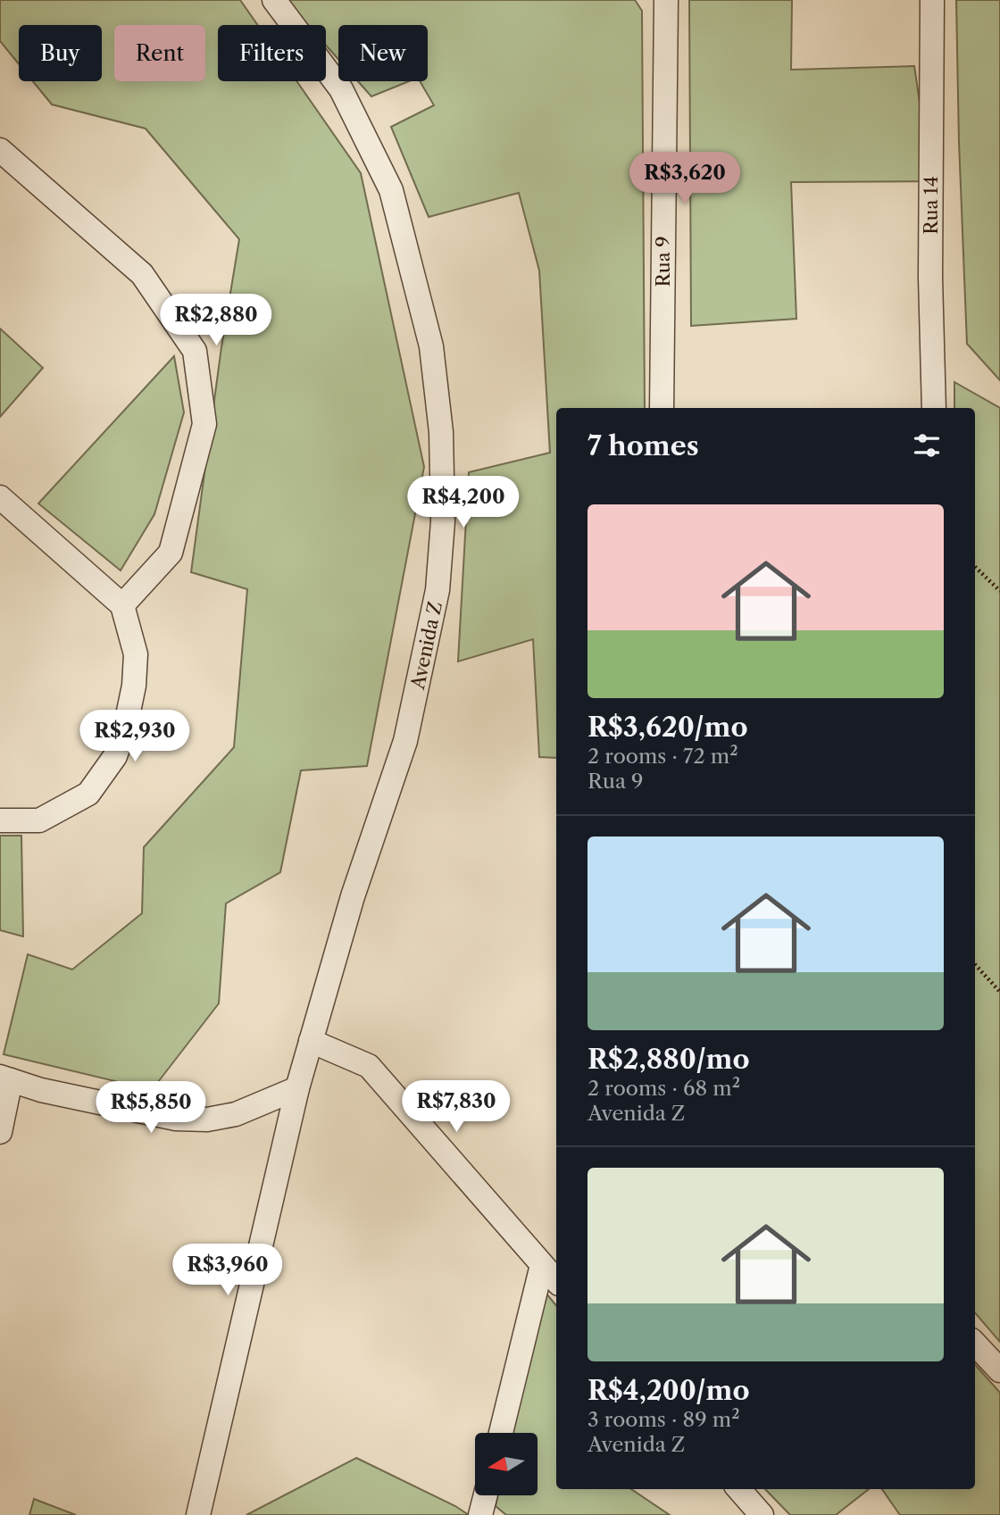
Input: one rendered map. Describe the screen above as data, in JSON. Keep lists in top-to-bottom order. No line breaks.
{"streets":{"street":["Rua 14","Rua 9","Avenida Z"]},"north":"left","page":{"chip":["Buy","Rent","Filters","New"],"price":["R$3,620","R$2,880","R$4,200","R$2,930","R$7,830","R$5,850","R$3,960"],"heading":"7 homes","list":[{"name":"R$3,620/mo","note":"2 rooms · 72 m² · Rua 9"},{"name":"R$2,880/mo","note":"2 rooms · 68 m² · Avenida Z"},{"name":"R$4,200/mo","note":"3 rooms · 89 m² · Avenida Z"}]}}
